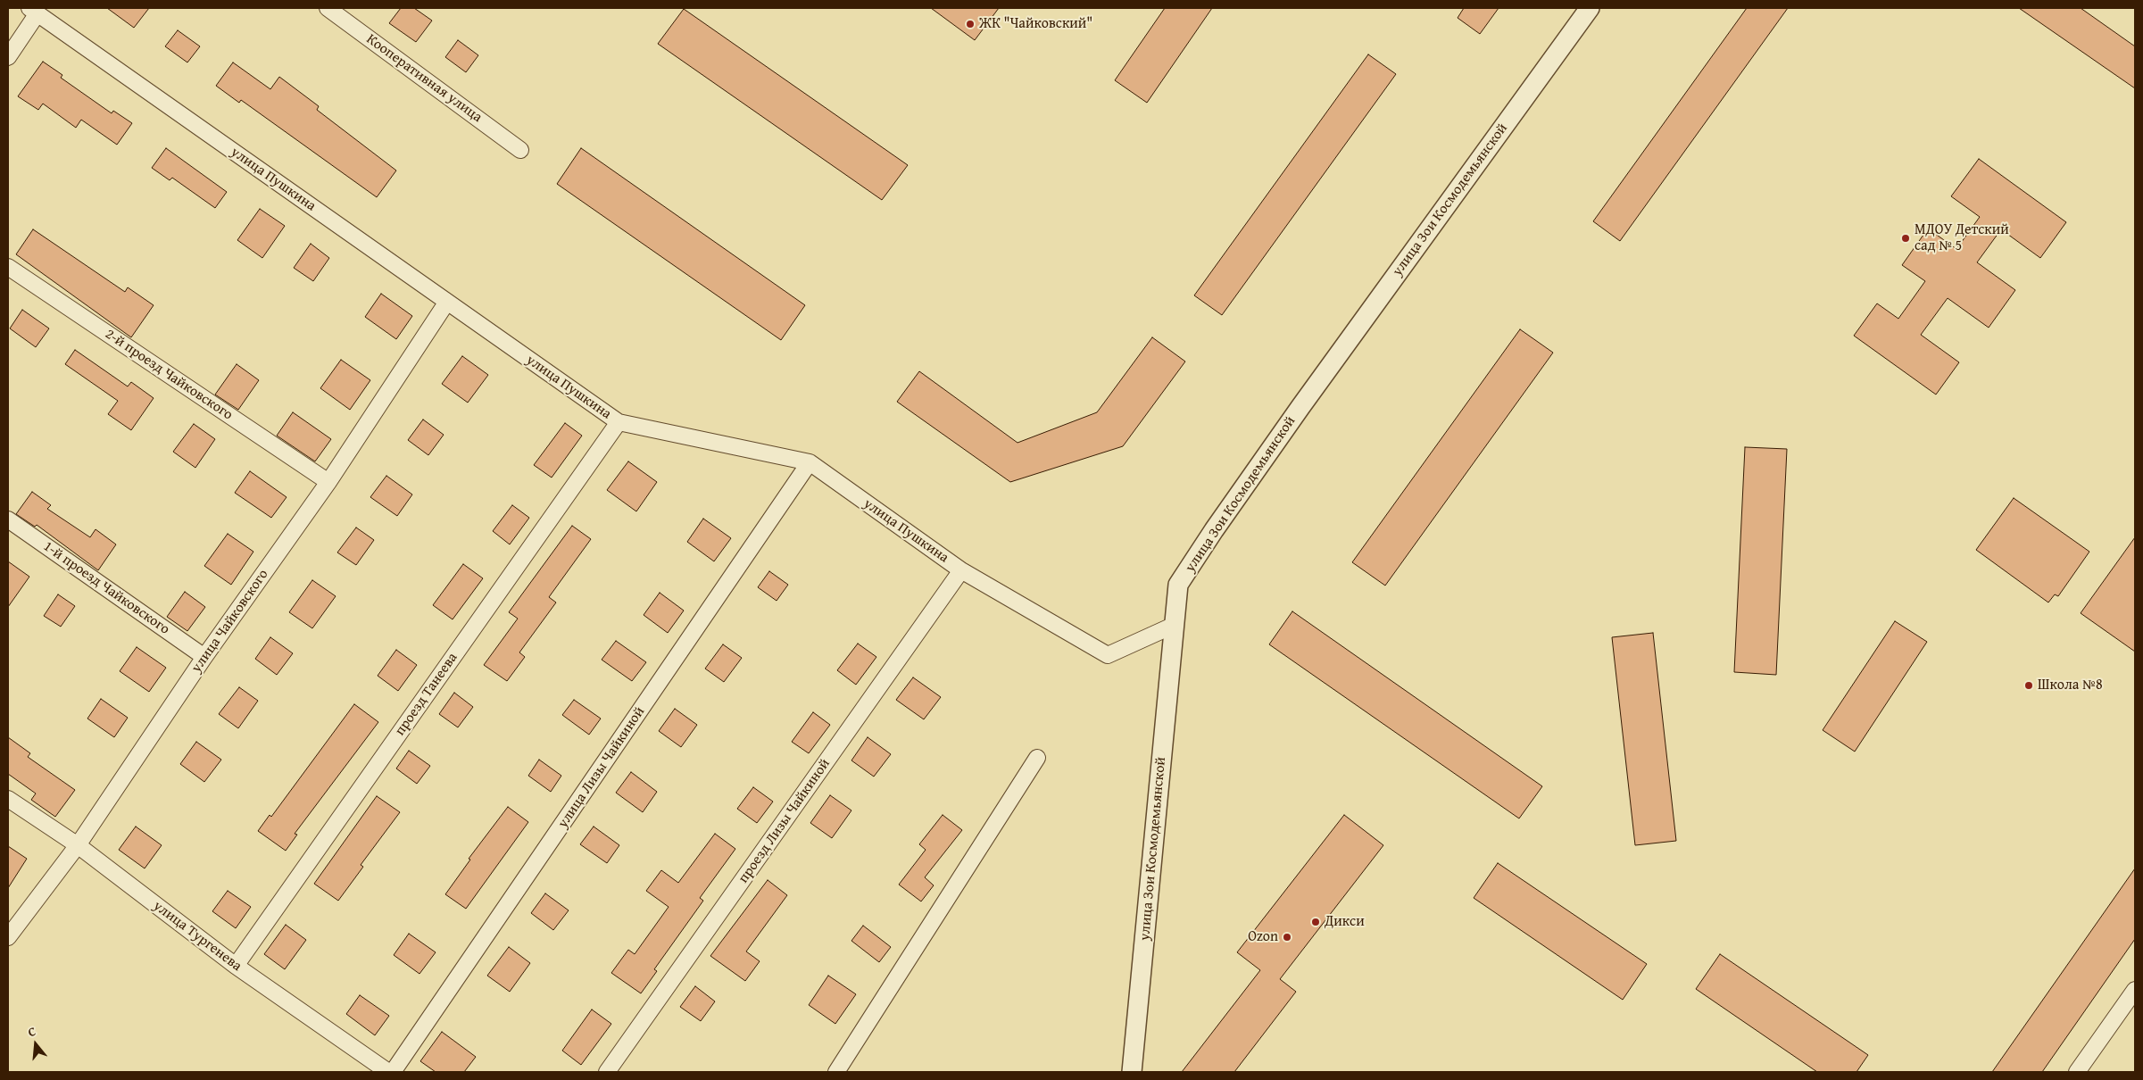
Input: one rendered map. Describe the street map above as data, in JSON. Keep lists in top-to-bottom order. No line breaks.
{"streets":{"street":["Кооперативная улица","улица Пушкина","улица Зои Космодемьянской","2-й проезд Чайковского","1-й проезд Чайковского","улица Чайковского","проезд Танеева","улица Лизы Чайкиной","проезд Лизы Чайкиной","улица Тургенева"]},"crossings":[["улица Пушкина","улица Зои Космодемьянской"],["улица Пушкина","улица Чайковского"],["улица Пушкина","проезд Танеева"],["улица Пушкина","улица Лизы Чайкиной"],["улица Пушкина","проезд Лизы Чайкиной"],["2-й проезд Чайковского","улица Чайковского"],["1-й проезд Чайковского","улица Чайковского"],["улица Чайковского","улица Тургенева"],["проезд Танеева","улица Тургенева"]],"places":["ЖК \"Чайковский\"","МДОУ Детский сад № 5","Школа №8","Дикси","Ozon"],"north":"top"}
